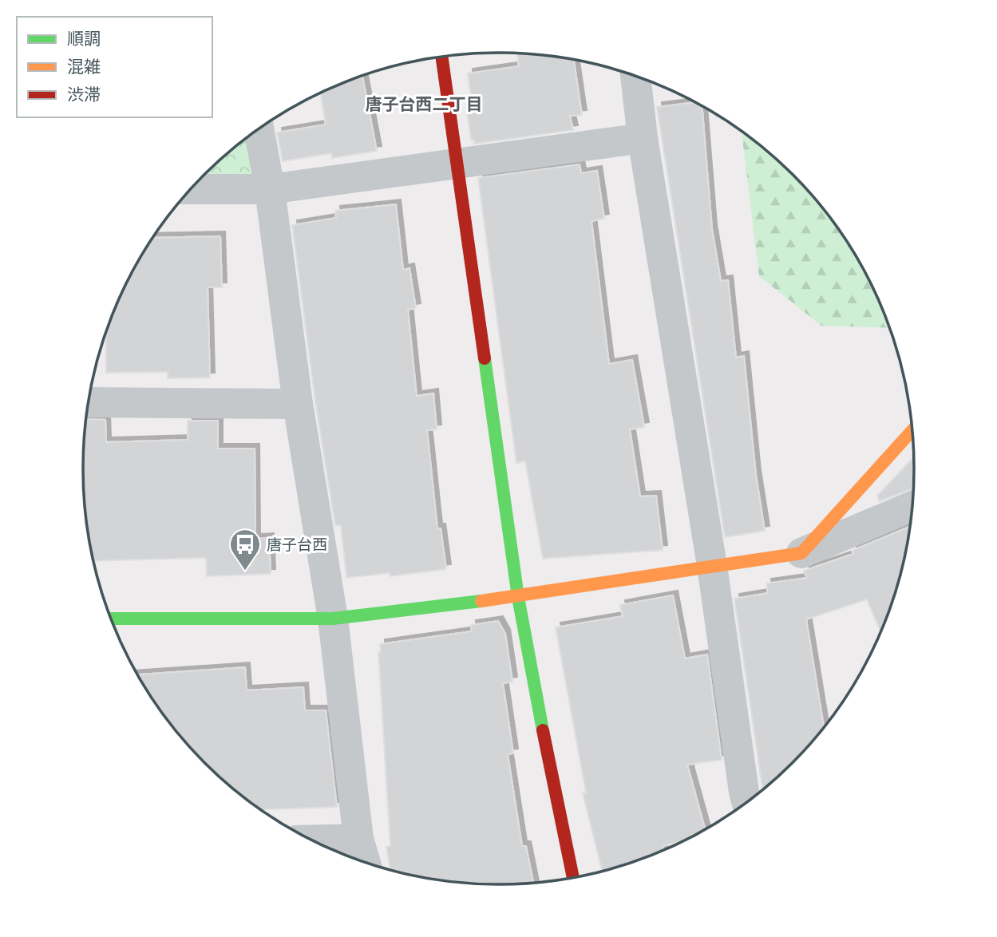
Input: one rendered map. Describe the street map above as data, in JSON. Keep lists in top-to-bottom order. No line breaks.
{"districts":["唐子台西二丁目"],"places":{"bus stop":["唐子台西"]},"legend":["順調","混雑","渋滞"]}
